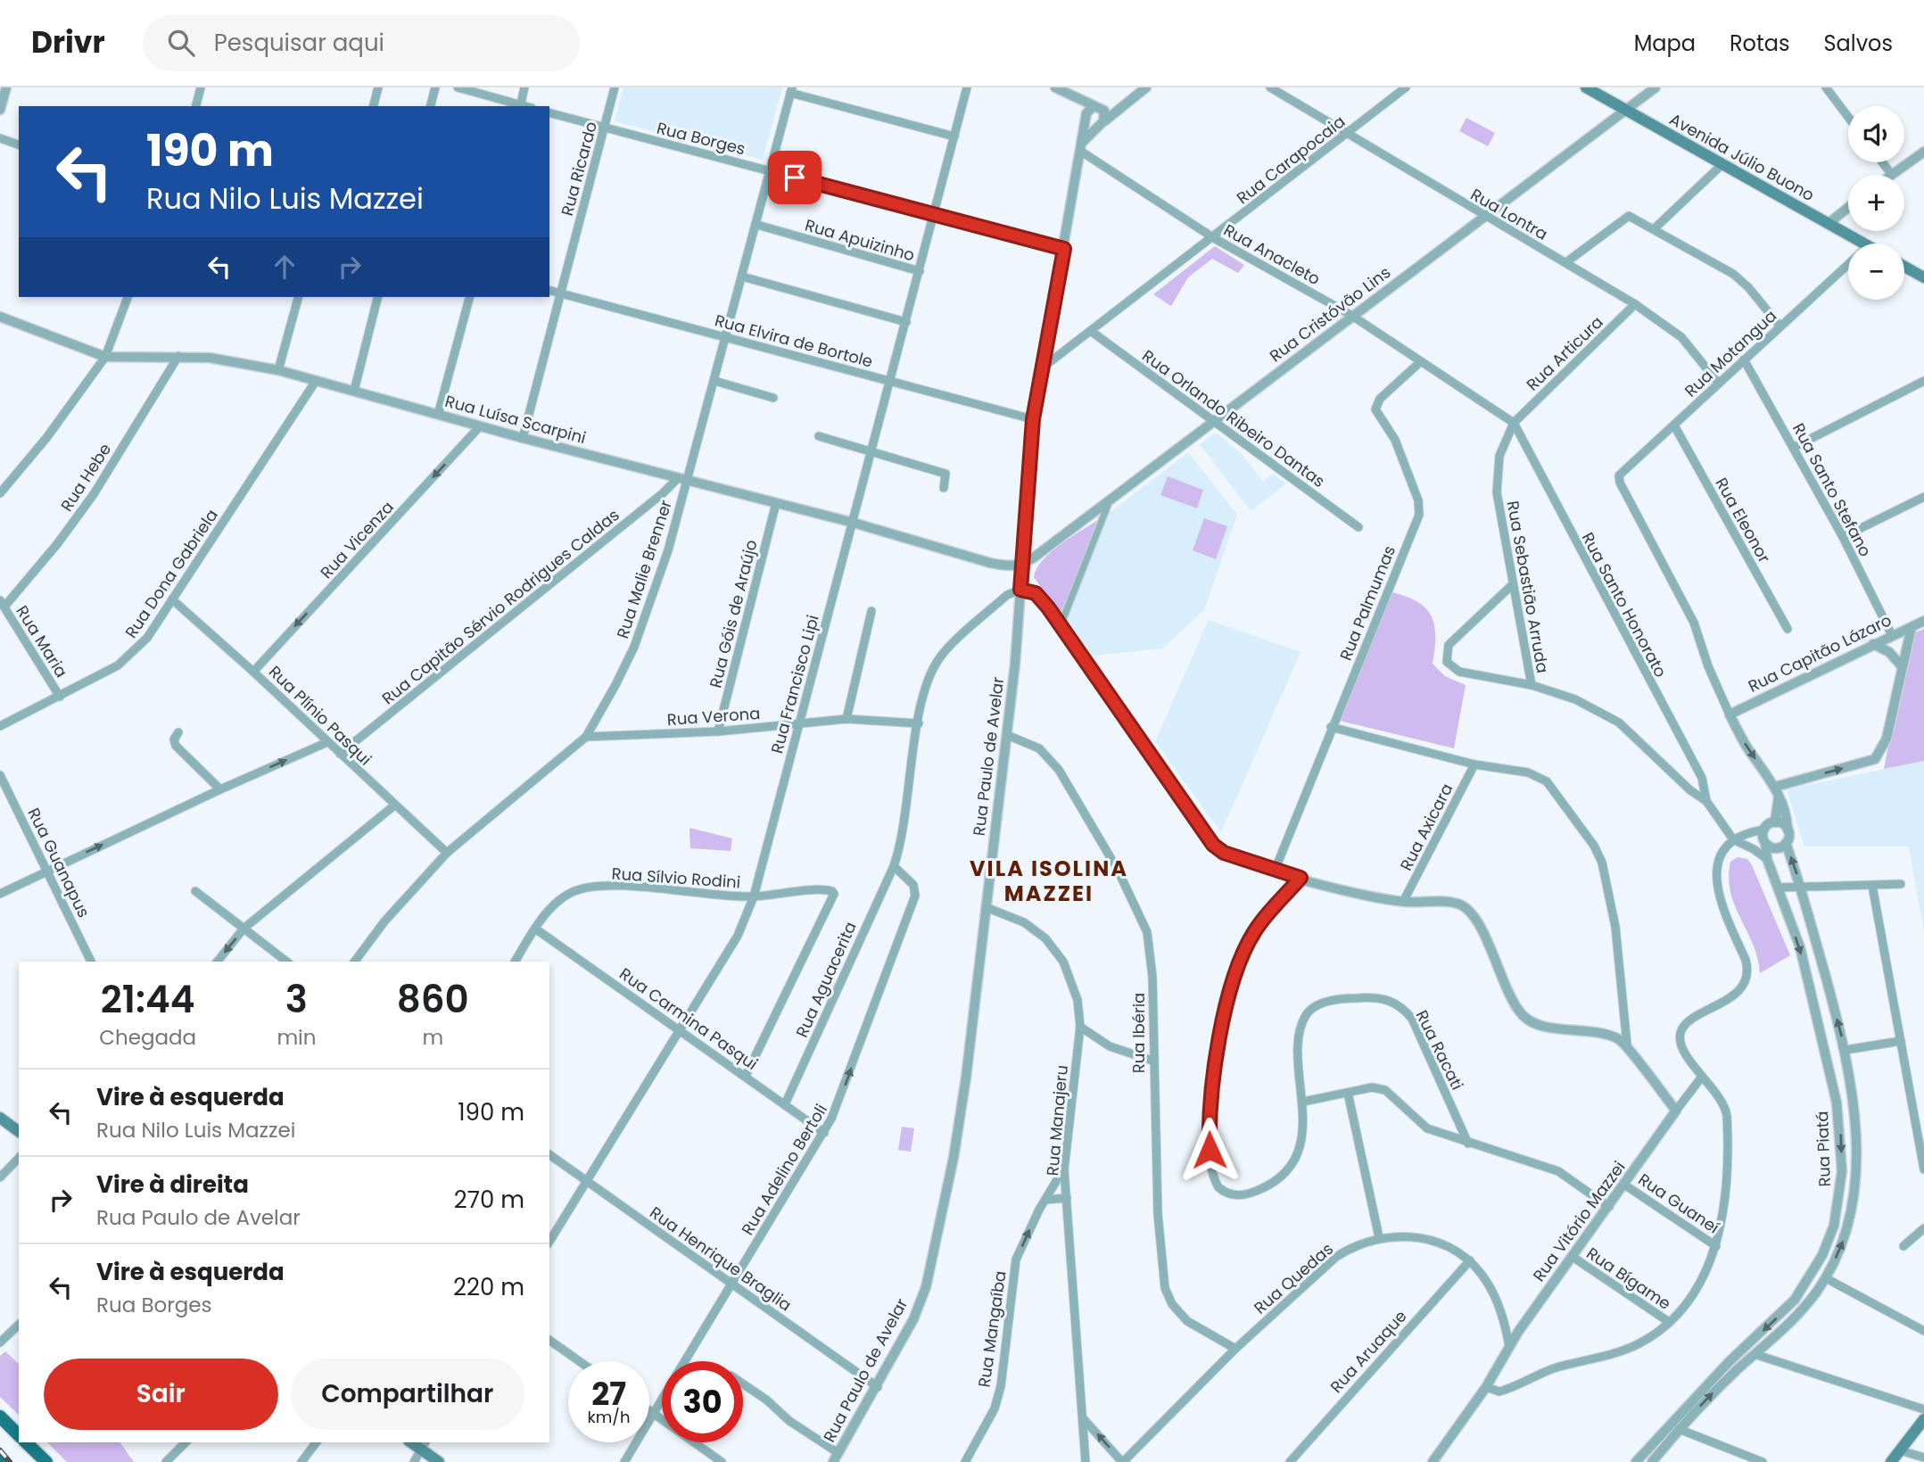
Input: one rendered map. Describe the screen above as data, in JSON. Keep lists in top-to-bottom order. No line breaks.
{"streets":{"main road":["Avenida Júlio Buono"],"street":["Rua Borges","Rua Carapocaia","Rua Ricardo","Rua Lontra","Rua Apuizinho","Rua Anacleto","Rua Cristóvão Lins","Rua Elvira de Bortole","Rua Articura","Rua Motangua","Rua Orlando Ribeiro Dantas","Rua Luísa Scarpini","Rua Hebe","Rua Santo Stefano","Rua Eleonor","Rua Vicenza","Rua Malie Brenner","Rua Dona Gabriela","Rua Sebastião Arruda","Rua Palmumas","Rua Santo Honorato","Rua Capitão Sérvio Rodrigues Caldas","Rua Góis de Araújo","Rua Maria","Rua Capitão Lázaro","Rua Francisco Lipi","Rua Plínio Pasqui","Rua Verona","Rua Paulo de Avelar","Rua Axicara","Rua Guanapus","Rua Sílvio Rodini","Rua Aguacerita","Rua Carmina Pasqui","Rua Ibéria","Rua Racati","Rua Manajeru","Rua Piatá","Rua Adelino Bertoli","Rua Guaneí","Rua Vitório Mazzei","Rua Henrique Braglia","Rua Quedas","Rua Bígame","Rua Mangaíba","Rua Aruaque"]},"crossings":[["Rua Borges","Rua Ricardo"],["Rua Borges","Rua Malie Brenner"],["Rua Borges","Rua Francisco Lipi"],["Rua Borges","Rua Paulo de Avelar"],["Avenida Júlio Buono","Rua Cristóvão Lins"],["Rua Carapocaia","Rua Lontra"],["Rua Carapocaia","Rua Anacleto"],["Rua Carapocaia","Rua Orlando Ribeiro Dantas"],["Rua Carapocaia","Rua Paulo de Avelar"],["Rua Ricardo","Rua Elvira de Bortole"],["Rua Ricardo","Rua Luísa Scarpini"],["Rua Lontra","Rua Cristóvão Lins"],["Rua Lontra","Rua Articura"],["Rua Lontra","Rua Motangua"],["Rua Apuizinho","Rua Malie Brenner"],["Rua Apuizinho","Rua Francisco Lipi"],["Rua Anacleto","Rua Cristóvão Lins"],["Rua Anacleto","Rua Articura"],["Rua Anacleto","Rua Sebastião Arruda"],["Rua Anacleto","Rua Palmumas"],["Rua Anacleto","Rua Santo Honorato"],["Rua Anacleto","Rua Paulo de Avelar"],["Rua Cristóvão Lins","Rua Orlando Ribeiro Dantas"],["Rua Cristóvão Lins","Rua Luísa Scarpini"],["Rua Cristóvão Lins","Rua Paulo de Avelar"],["Rua Elvira de Bortole","Rua Malie Brenner"],["Rua Elvira de Bortole","Rua Francisco Lipi"],["Rua Elvira de Bortole","Rua Paulo de Avelar"],["Rua Articura","Rua Sebastião Arruda"],["Rua Articura","Rua Santo Honorato"],["Rua Motangua","Rua Santo Stefano"],["Rua Motangua","Rua Eleonor"],["Rua Motangua","Rua Capitão Lázaro"],["Rua Luísa Scarpini","Rua Hebe"],["Rua Luísa Scarpini","Rua Vicenza"],["Rua Luísa Scarpini","Rua Malie Brenner"],["Rua Luísa Scarpini","Rua Dona Gabriela"],["Rua Luísa Scarpini","Rua Capitão Sérvio Rodrigues Caldas"],["Rua Luísa Scarpini","Rua Góis de Araújo"],["Rua Luísa Scarpini","Rua Francisco Lipi"],["Rua Luísa Scarpini","Rua Paulo de Avelar"],["Rua Hebe","Rua Maria"],["Rua Santo Stefano","Rua Capitão Lázaro"],["Rua Vicenza","Rua Plínio Pasqui"],["Rua Malie Brenner","Rua Capitão Sérvio Rodrigues Caldas"],["Rua Malie Brenner","Rua Plínio Pasqui"],["Rua Malie Brenner","Rua Verona"],["Rua Dona Gabriela","Rua Maria"],["Rua Dona Gabriela","Rua Plínio Pasqui"],["Rua Sebastião Arruda","Rua Santo Honorato"],["Rua Capitão Sérvio Rodrigues Caldas","Rua Plínio Pasqui"],["Rua Góis de Araújo","Rua Verona"],["Rua Francisco Lipi","Rua Verona"],["Rua Francisco Lipi","Rua Sílvio Rodini"],["Rua Francisco Lipi","Rua Carmina Pasqui"],["Rua Francisco Lipi","Rua Henrique Braglia"],["Rua Verona","Rua Aguacerita"],["Rua Paulo de Avelar","Rua Aguacerita"],["Rua Paulo de Avelar","Rua Ibéria"],["Rua Paulo de Avelar","Rua Manajeru"],["Rua Paulo de Avelar","Rua Henrique Braglia"],["Rua Sílvio Rodini","Rua Carmina Pasqui"],["Rua Aguacerita","Rua Carmina Pasqui"],["Rua Aguacerita","Rua Adelino Bertoli"],["Rua Carmina Pasqui","Rua Adelino Bertoli"],["Rua Ibéria","Rua Quedas"],["Rua Manajeru","Rua Mangaíba"],["Rua Adelino Bertoli","Rua Henrique Braglia"],["Rua Guaneí","Rua Vitório Mazzei"],["Rua Vitório Mazzei","Rua Quedas"],["Rua Vitório Mazzei","Rua Bígame"],["Rua Quedas","Rua Aruaque"]],"one_way":["Rua Vicenza","Rua Adelino Bertoli","Rua Mangaíba"],"districts":["VILA ISOLINA MAZZEI"],"page":{"header":"Drivr","search":"Pesquisar aqui","nav":["Mapa","Rotas","Salvos"],"map_buttons":["+","−"],"turn":["190 m","Rua Nilo Luis Mazzei"],"eta":["21:44","Chegada","3","min","860","m"],"list":[{"name":"Vire à esquerda","note":"Rua Nilo Luis Mazzei","value":"190 m"},{"name":"Vire à direita","note":"Rua Paulo de Avelar","value":"270 m"},{"name":"Vire à esquerda","note":"Rua Borges","value":"220 m"}],"buttons":["Sair","Compartilhar"],"speed":"27 km/h","limit":"30"}}
